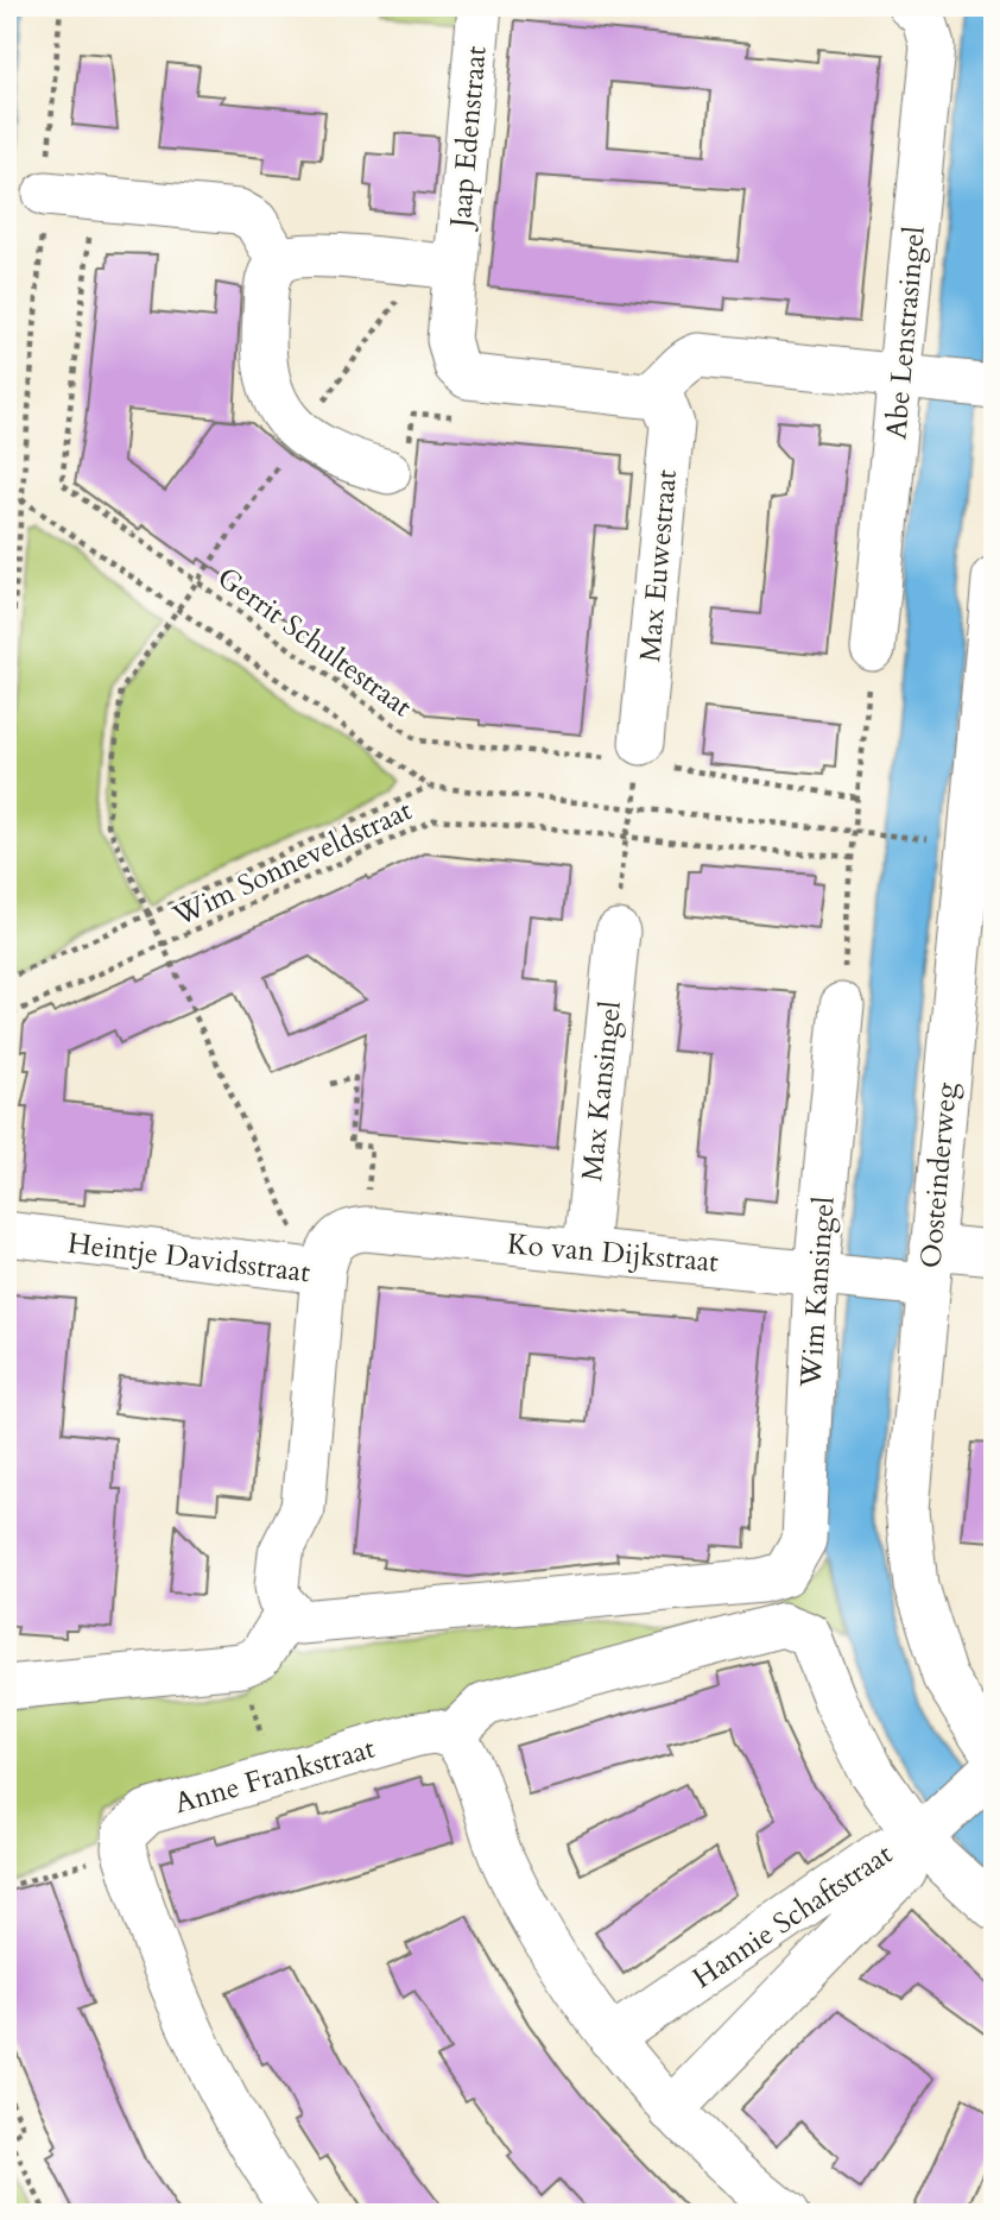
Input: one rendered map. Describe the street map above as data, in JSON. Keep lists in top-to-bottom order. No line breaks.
{"streets":{"street":["Jaap Edenstraat","Abe Lenstrasingel","Max Euwestraat","Max Kansingel","Oosteinderweg","Ko van Dijkstraat","Heintje Davidsstraat","Wim Kansingel","Anne Frankstraat","Hannie Schaftstraat"],"path":["Gerrit Schultestraat","Wim Sonneveldstraat"]},"crossings":[["Max Euwestraat","Gerrit Schultestraat"],["Gerrit Schultestraat","Wim Sonneveldstraat"],["Max Kansingel","Ko van Dijkstraat"],["Oosteinderweg","Ko van Dijkstraat"],["Ko van Dijkstraat","Wim Kansingel"],["Heintje Davidsstraat","Wim Kansingel"]]}
